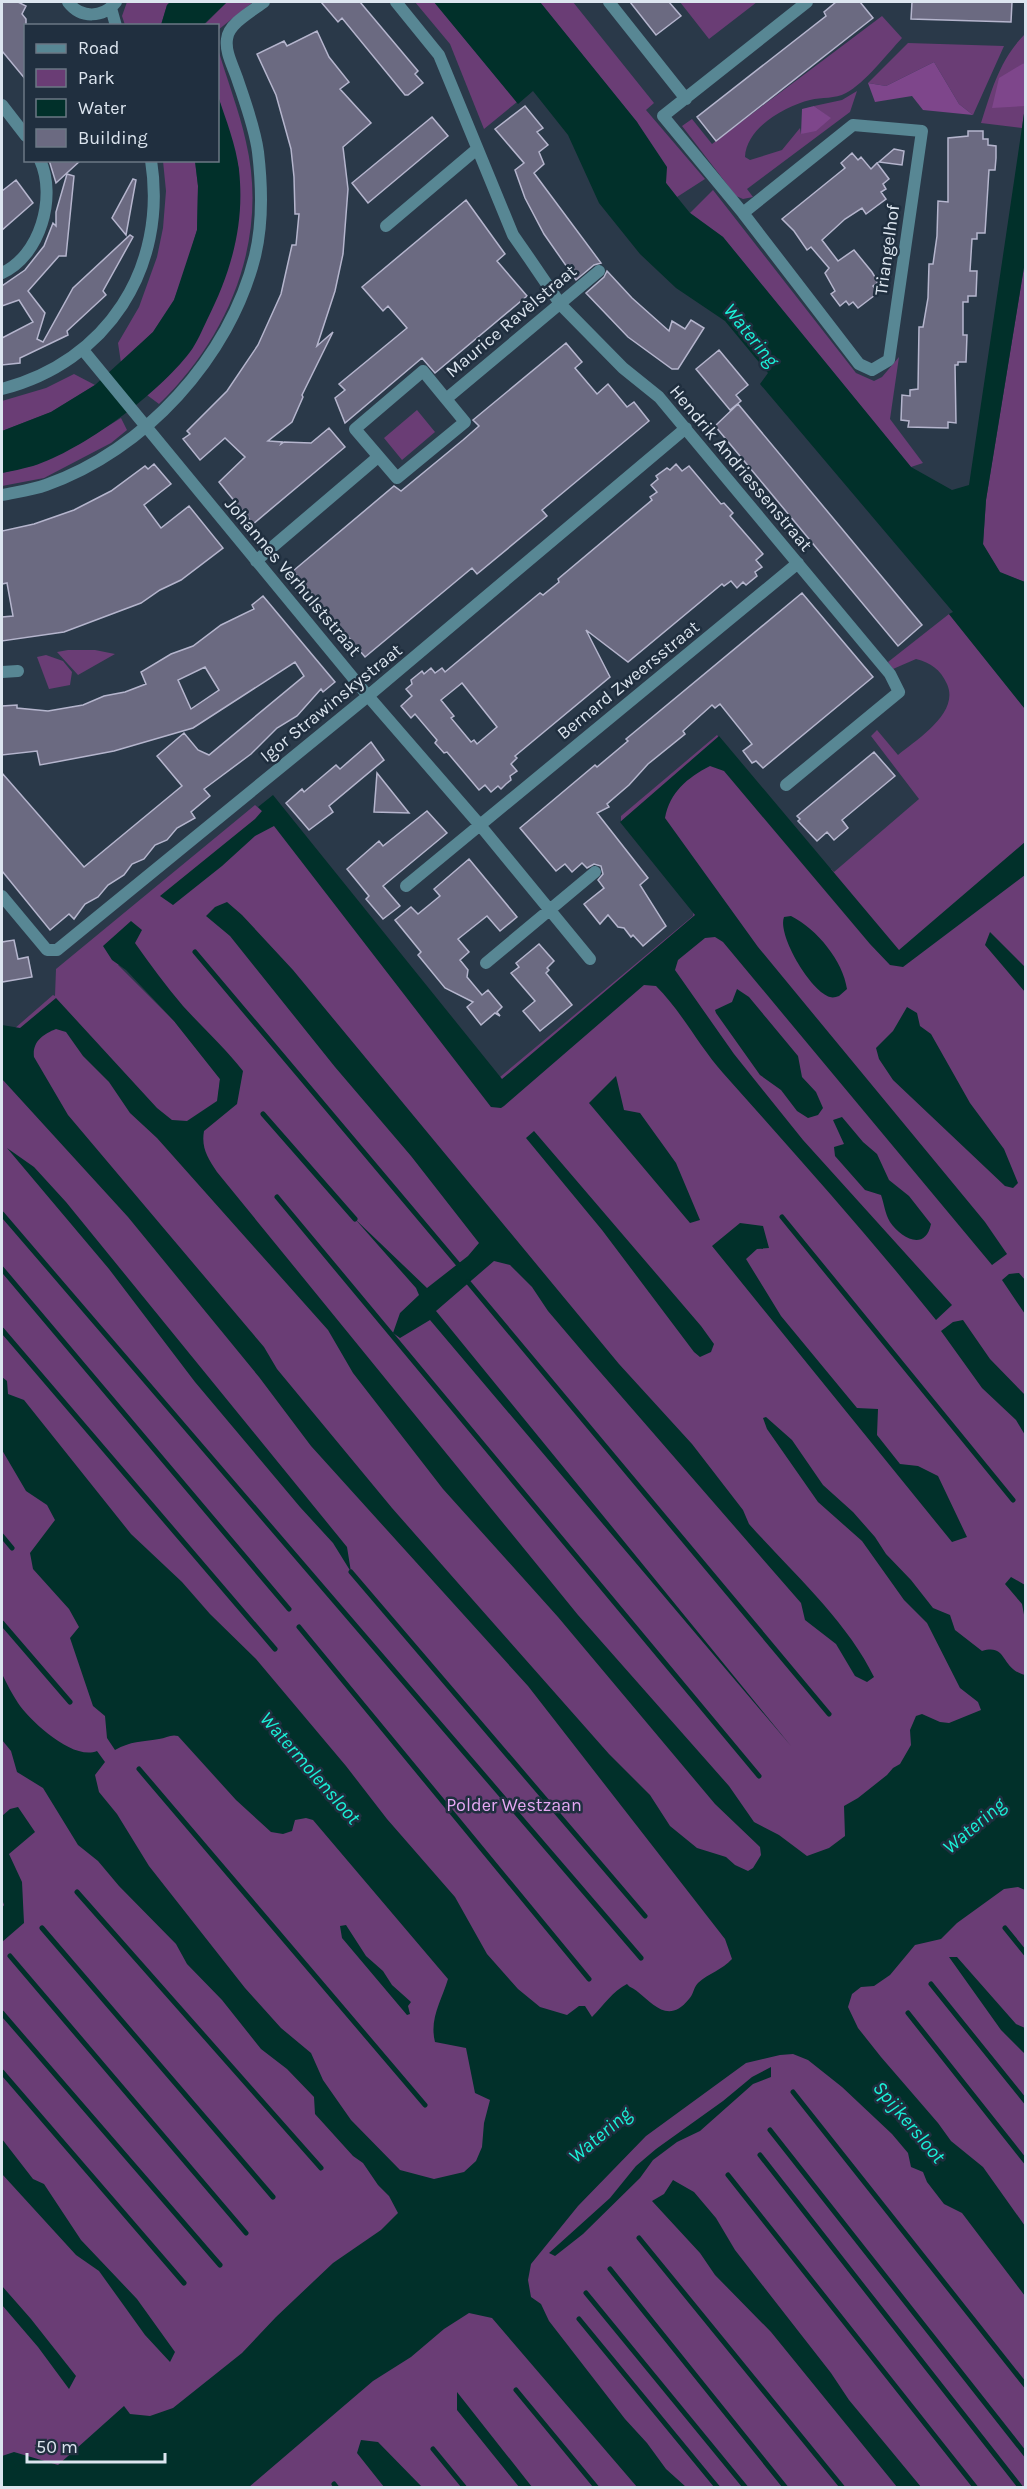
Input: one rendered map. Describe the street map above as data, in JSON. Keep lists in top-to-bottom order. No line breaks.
{"streets":{"street":["Triangelhof","Maurice Ravèlstraat","Hendrik Andriessenstraat","Johannes Verhulststraat","Bernard Zweersstraat","Igor Strawinskystraat"]},"crossings":[["Maurice Ravèlstraat","Hendrik Andriessenstraat"],["Hendrik Andriessenstraat","Bernard Zweersstraat"],["Hendrik Andriessenstraat","Igor Strawinskystraat"],["Johannes Verhulststraat","Bernard Zweersstraat"],["Johannes Verhulststraat","Igor Strawinskystraat"]],"water":["Watering","Watermolensloot","Spijkersloot"],"parks":["Polder Westzaan"],"legend":["Road","Park","Water","Building"],"scale_bar":"50 m"}
